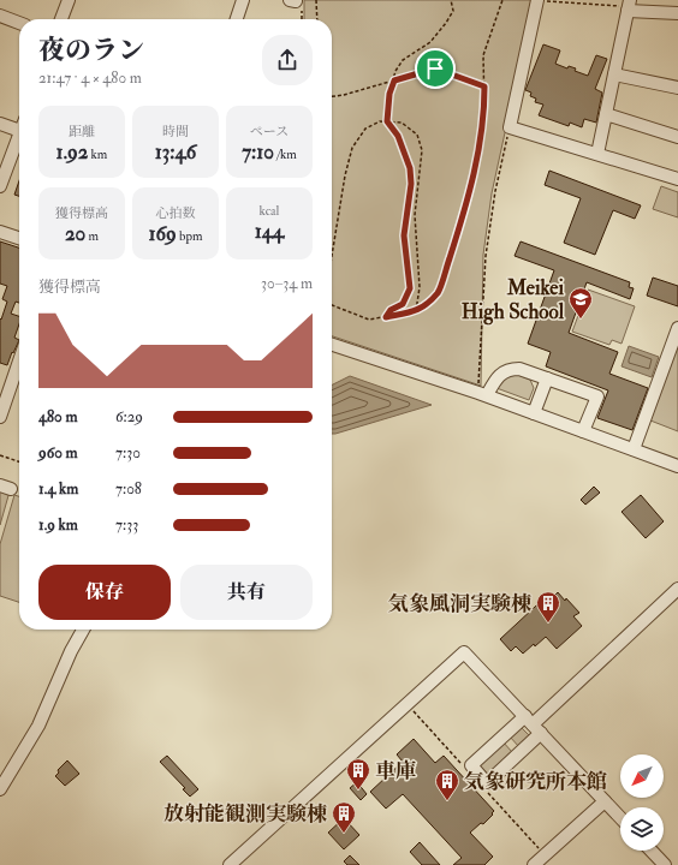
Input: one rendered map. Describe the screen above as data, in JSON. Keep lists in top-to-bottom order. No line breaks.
{"places":{"school or university":["Meikei High School"],"building":["気象風洞実験棟","車庫","気象研究所本館","放射能観測実験棟"]},"north":"bottom left","page":{"heading":["夜のラン","21:47 · 4 × 480 m"],"stats":[["距離","1.92 km"],["時間","13:46"],["ペース","7:10 /km"],["獲得標高","20 m"],["心拍数","169 bpm"],["kcal","144"]],"chart":["獲得標高","30–34 m"],"list":[{"name":"480 m","note":"6:29"},{"name":"960 m","note":"7:30"},{"name":"1.4 km","note":"7:08"},{"name":"1.9 km","note":"7:33"}],"buttons":["保存","共有"]}}
